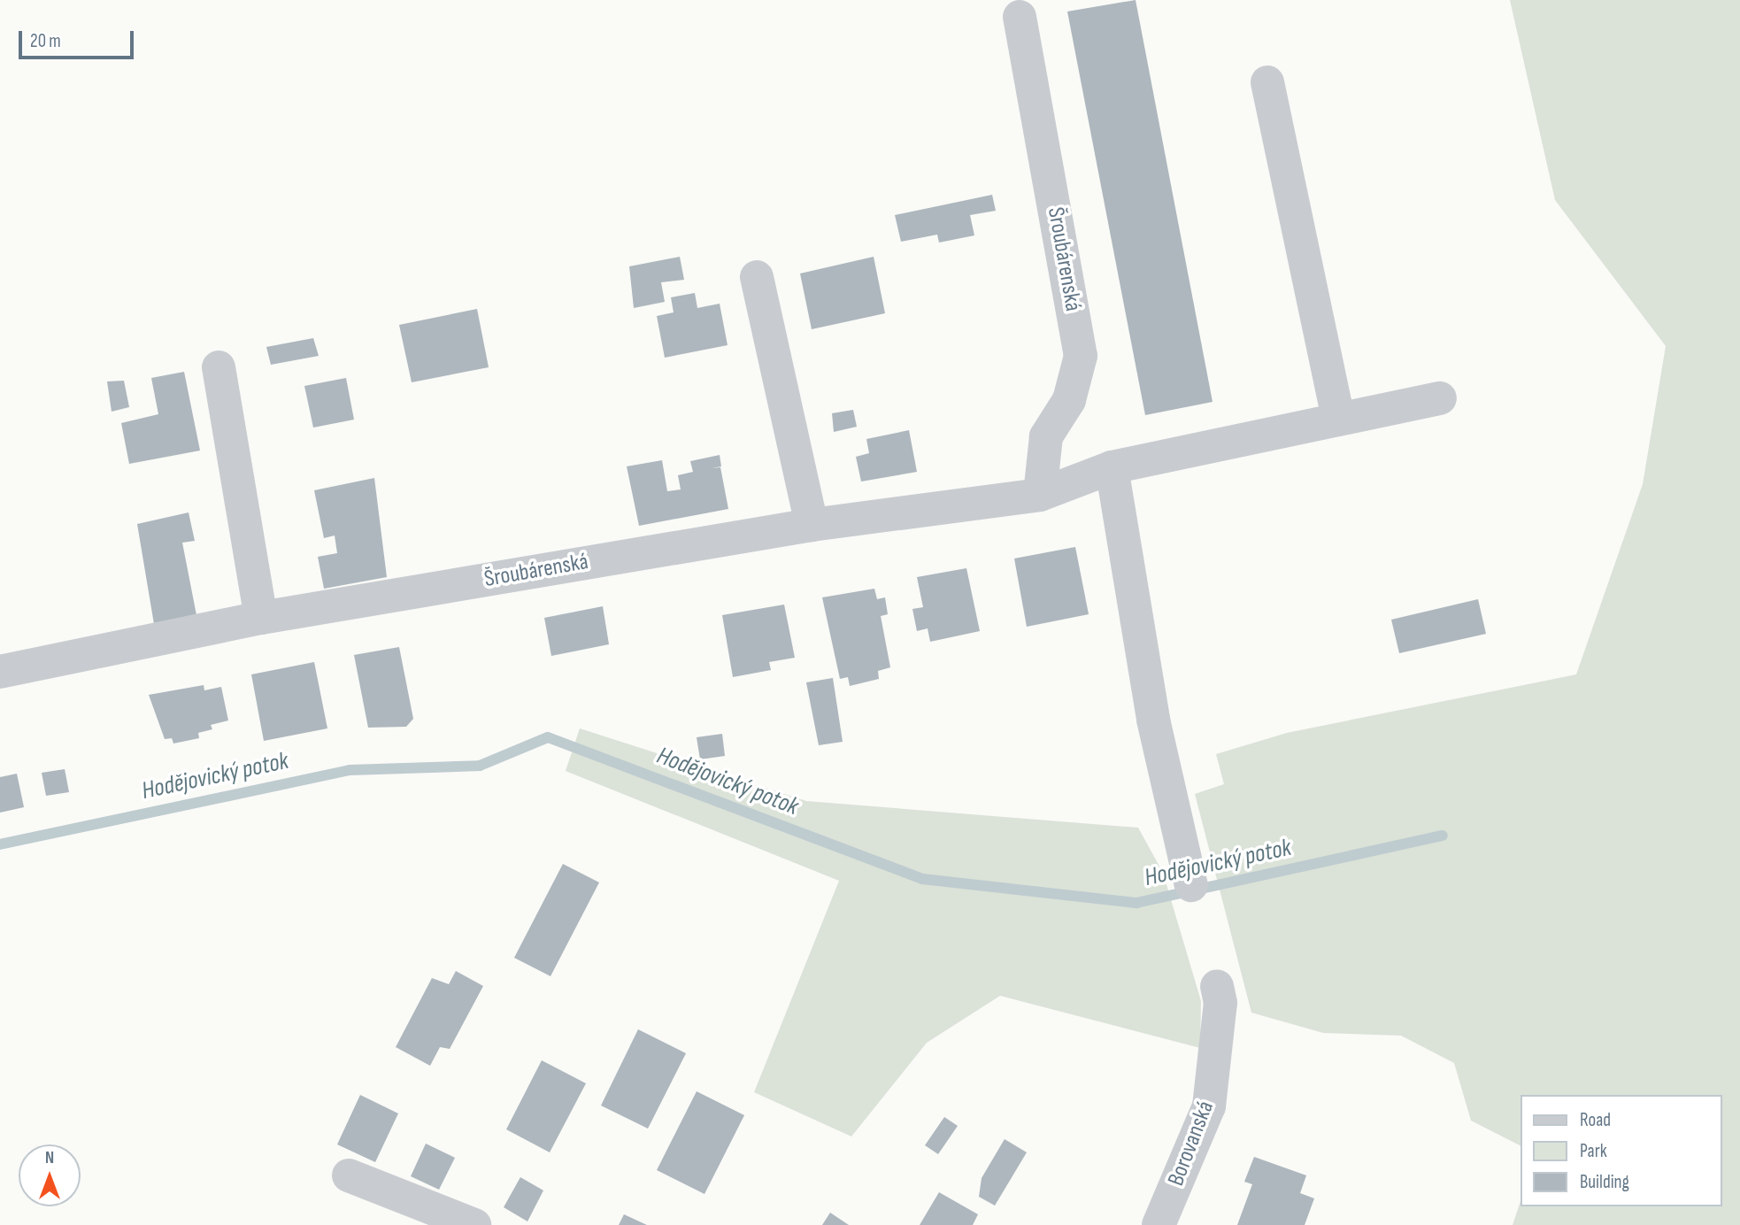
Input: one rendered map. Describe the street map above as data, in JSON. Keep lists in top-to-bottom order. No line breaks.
{"streets":{"street":["Šroubárenská","Borovanská"]},"water":["Hodějovický potok"],"legend":["Road","Park","Building"],"scale_bar":"20 m","north":"top"}
